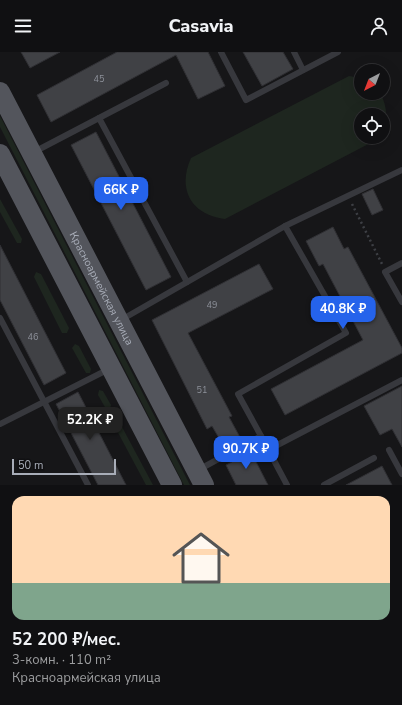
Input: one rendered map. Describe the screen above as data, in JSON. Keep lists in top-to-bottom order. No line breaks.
{"streets":{"main road":["Красноармейская улица"]},"house_numbers":["45","49","46","51"],"scale_bar":"50 m","north":"bottom left","page":{"header":"Casavia","price":["66K ₽","40.8K ₽","52.2K ₽","90.7K ₽"],"scale":"50 m","list":[{"name":"52 200 ₽/мес.","note":"3-комн. · 110 m² · Красноармейская улица"}]}}
